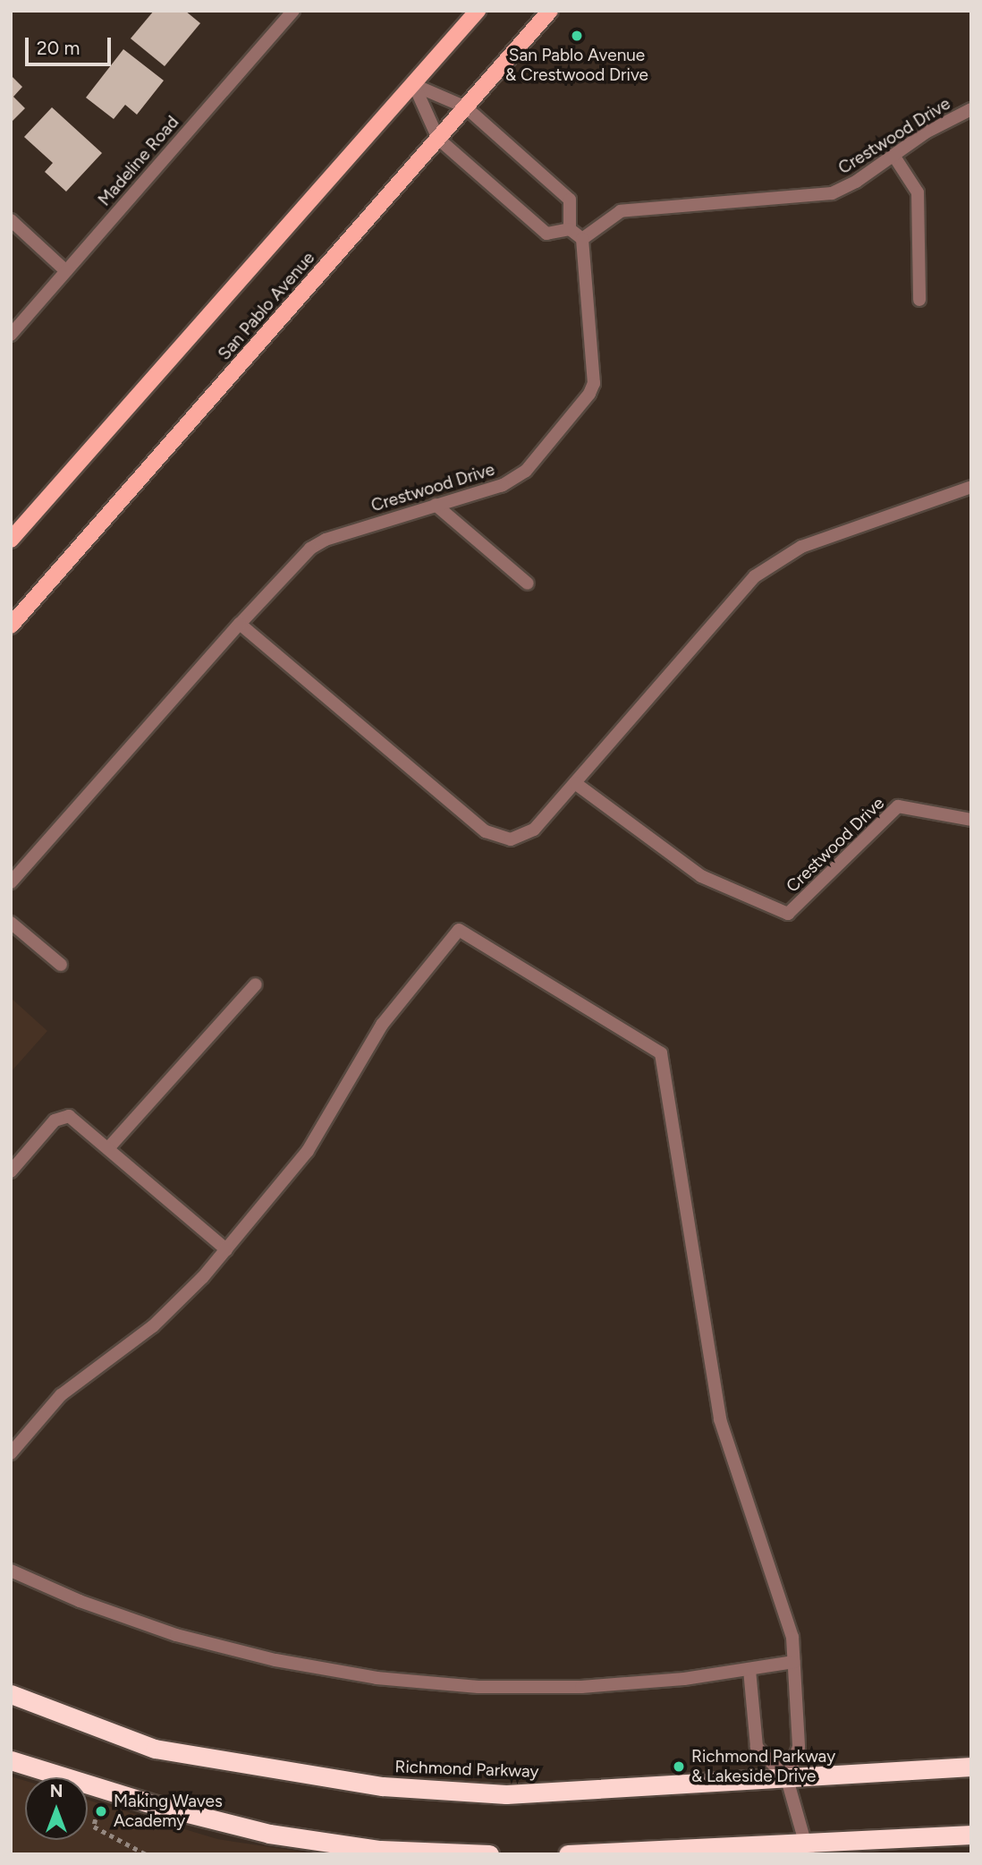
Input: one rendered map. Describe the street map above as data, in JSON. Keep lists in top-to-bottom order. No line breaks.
{"streets":{"highway":["Richmond Parkway"],"main road":["San Pablo Avenue"],"street":["Crestwood Drive","Madeline Road"]},"places":["San Pablo Avenue & Crestwood Drive","Richmond Parkway & Lakeside Drive","Making Waves Academy"],"scale_bar":"20 m","north":"top"}
